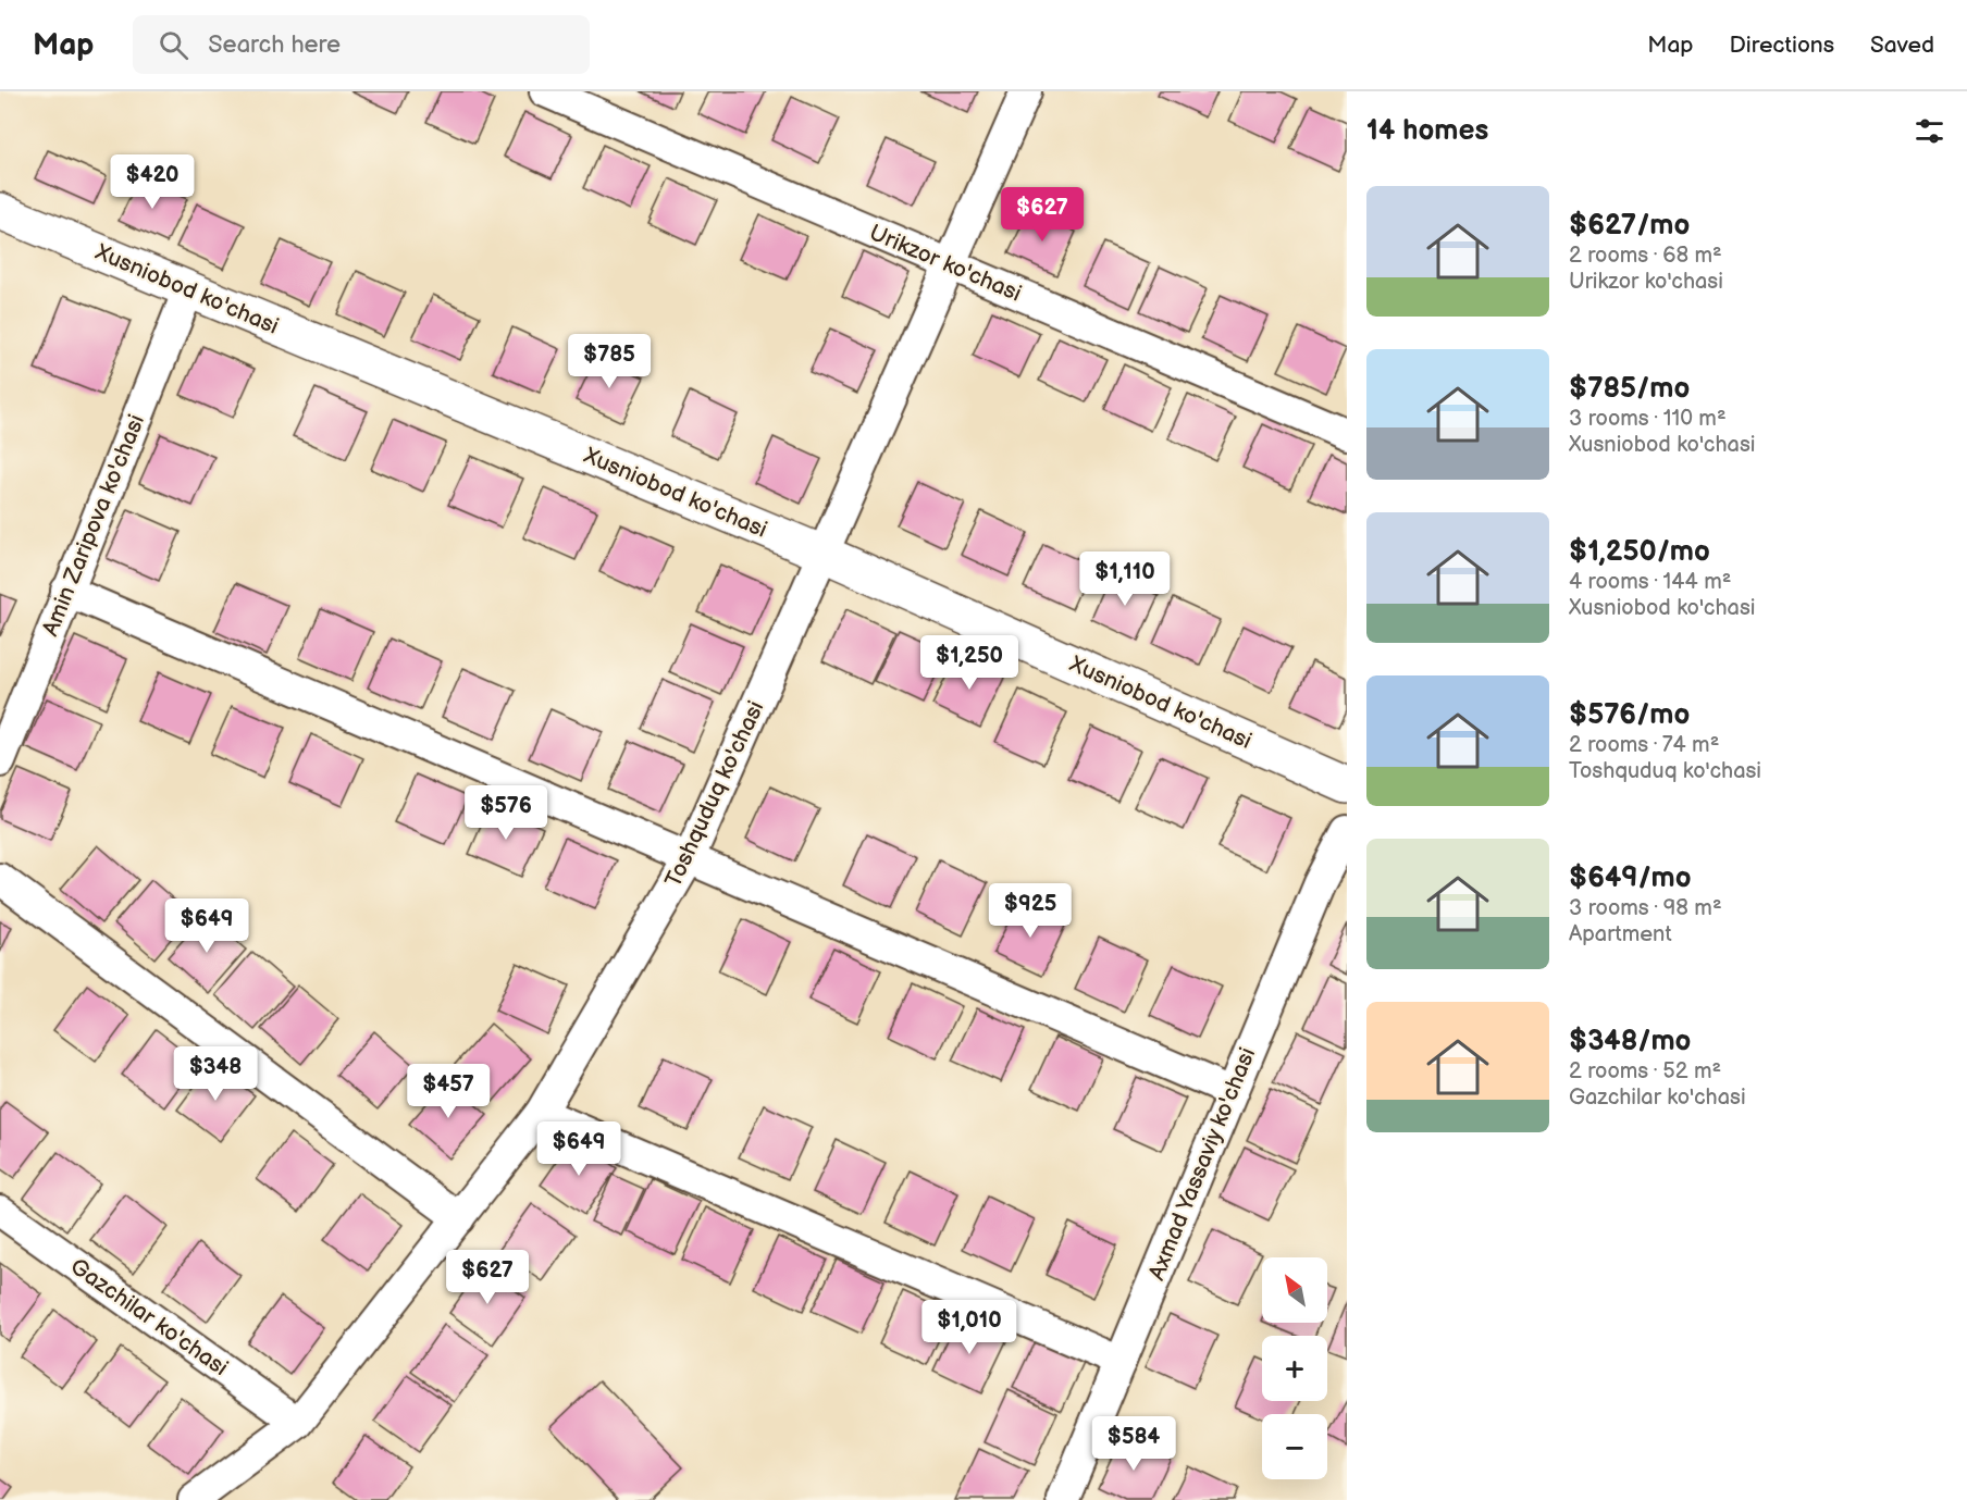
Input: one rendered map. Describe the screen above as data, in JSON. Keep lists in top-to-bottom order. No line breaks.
{"streets":{"street":["Urikzor ko'chasi","Xusniobod ko'chasi","Amin Zaripova ko'chasi","Toshquduq ko'chasi","Axmad Yassaviy ko'chasi","Gazchilar ko'chasi"]},"crossings":[["Urikzor ko'chasi","Toshquduq ko'chasi"],["Xusniobod ko'chasi","Amin Zaripova ko'chasi"],["Xusniobod ko'chasi","Toshquduq ko'chasi"],["Toshquduq ko'chasi","Gazchilar ko'chasi"]],"north":"top left","page":{"header":"Map","search":"Search here","nav":["Map","Directions","Saved"],"heading":"14 homes","price":["$420","$627","$785","$1,110","$1,250","$576","$925","$649","$348","$457","$649","$627","$1,010","$584"],"list":[{"name":"$627/mo","note":"2 rooms · 68 m² · Urikzor ko'chasi"},{"name":"$785/mo","note":"3 rooms · 110 m² · Xusniobod ko'chasi"},{"name":"$1,250/mo","note":"4 rooms · 144 m² · Xusniobod ko'chasi"},{"name":"$576/mo","note":"2 rooms · 74 m² · Toshquduq ko'chasi"},{"name":"$649/mo","note":"3 rooms · 98 m² · Apartment"},{"name":"$348/mo","note":"2 rooms · 52 m² · Gazchilar ko'chasi"}],"map_buttons":["+","−"]}}
